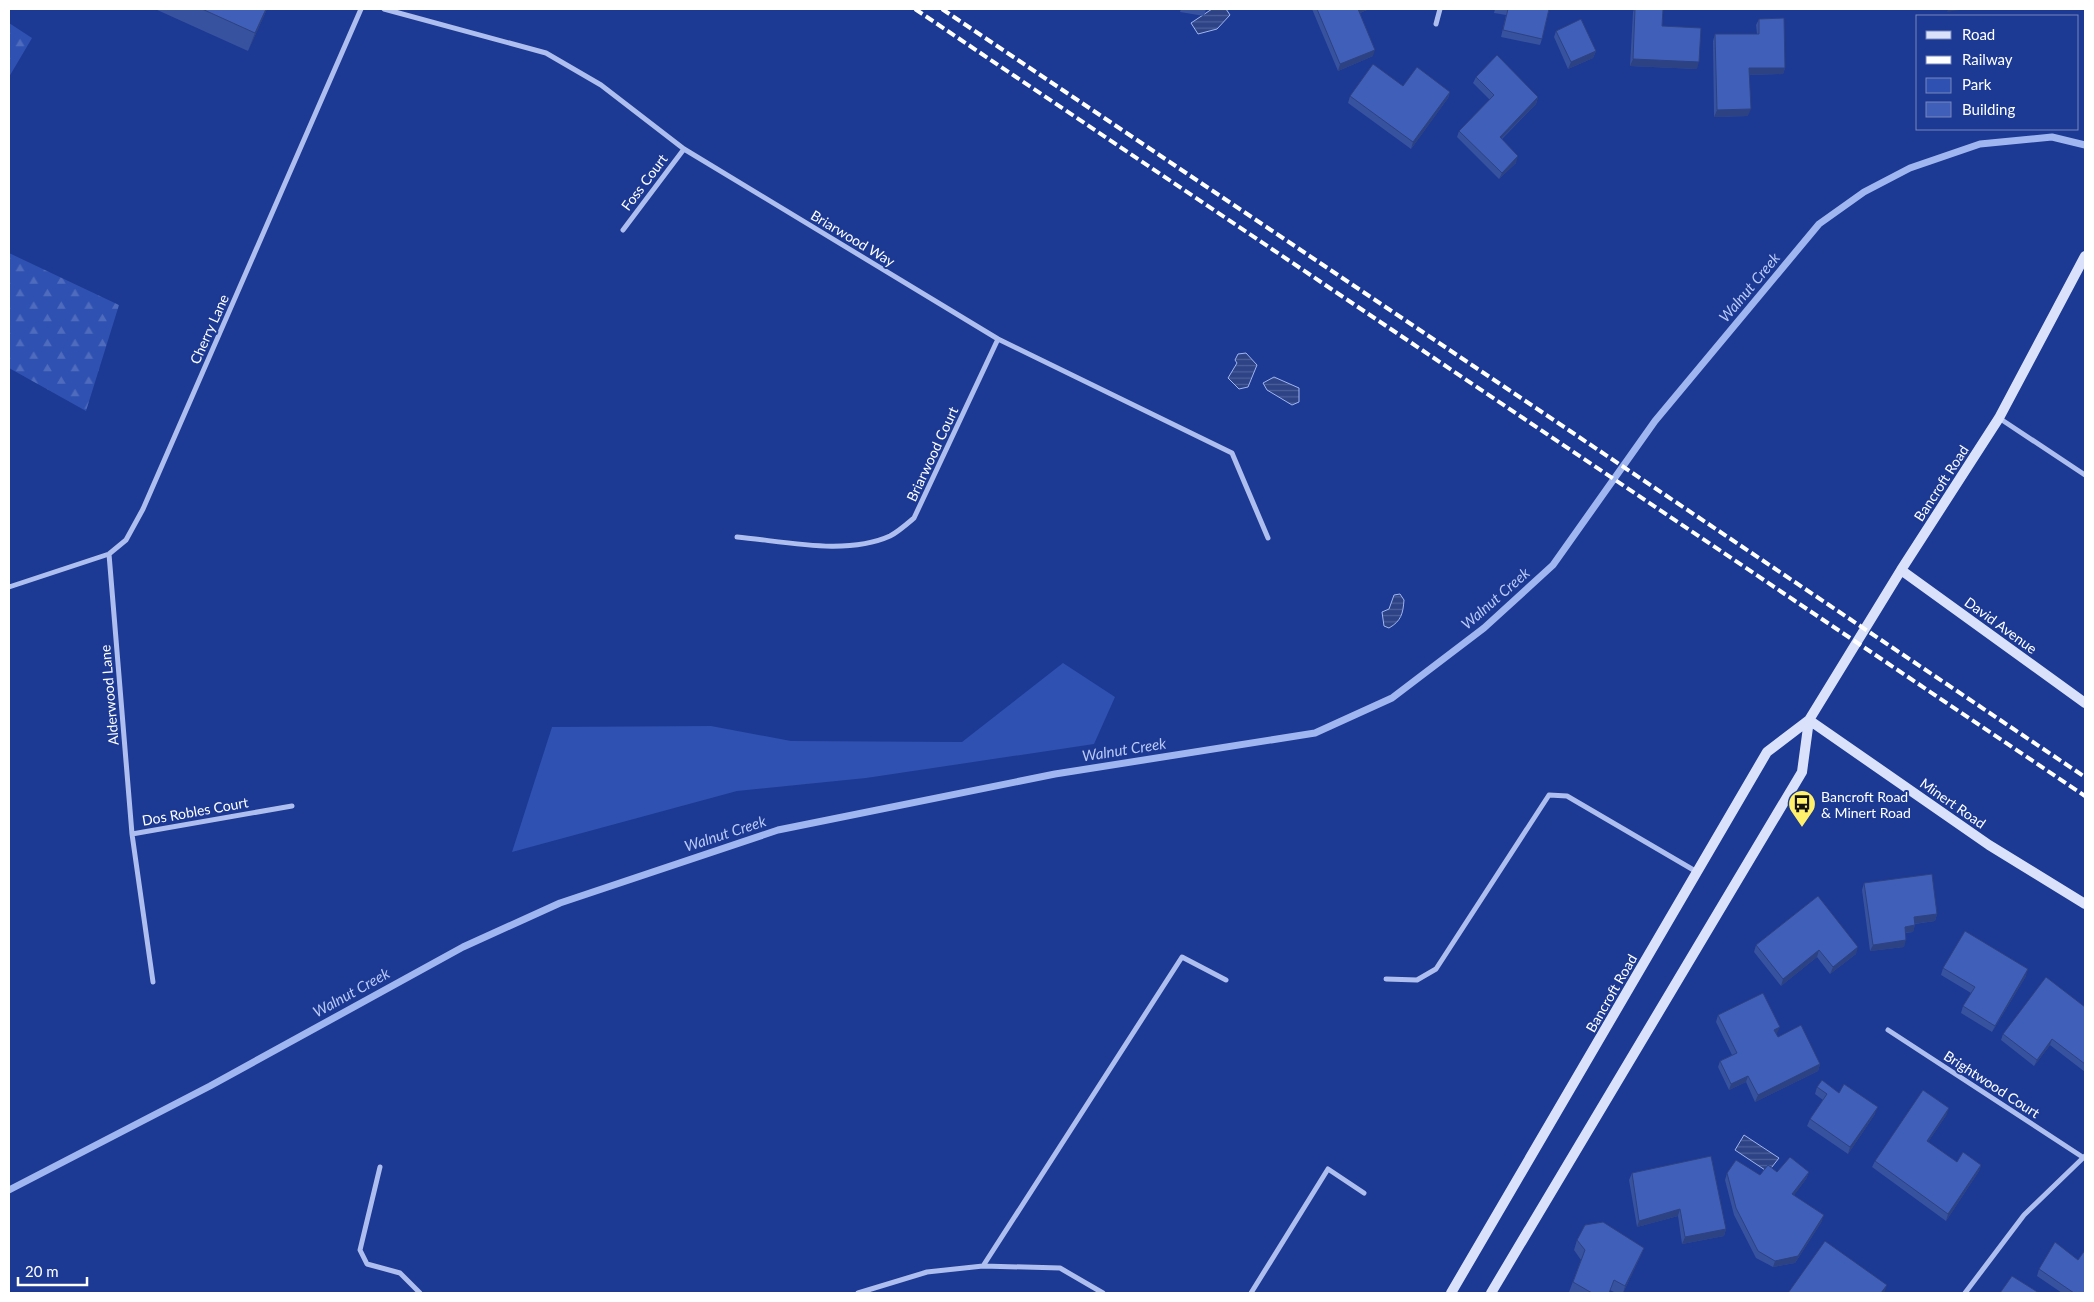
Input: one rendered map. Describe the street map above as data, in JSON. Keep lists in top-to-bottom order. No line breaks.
{"streets":{"street":["Foss Court","Briarwood Way","Cherry Lane","Briarwood Court","Bancroft Road","David Avenue","Alderwood Lane","Minert Road","Dos Robles Court","Brightwood Court"]},"crossings":[["Foss Court","Briarwood Way"],["Briarwood Way","Briarwood Court"],["Cherry Lane","Alderwood Lane"],["Bancroft Road","David Avenue"],["Bancroft Road","Minert Road"],["Alderwood Lane","Dos Robles Court"]],"water":["Walnut Creek"],"places":{"bus stop":["Bancroft Road & Minert Road"]},"legend":["Road","Railway","Park","Building"],"scale_bar":"20 m"}
